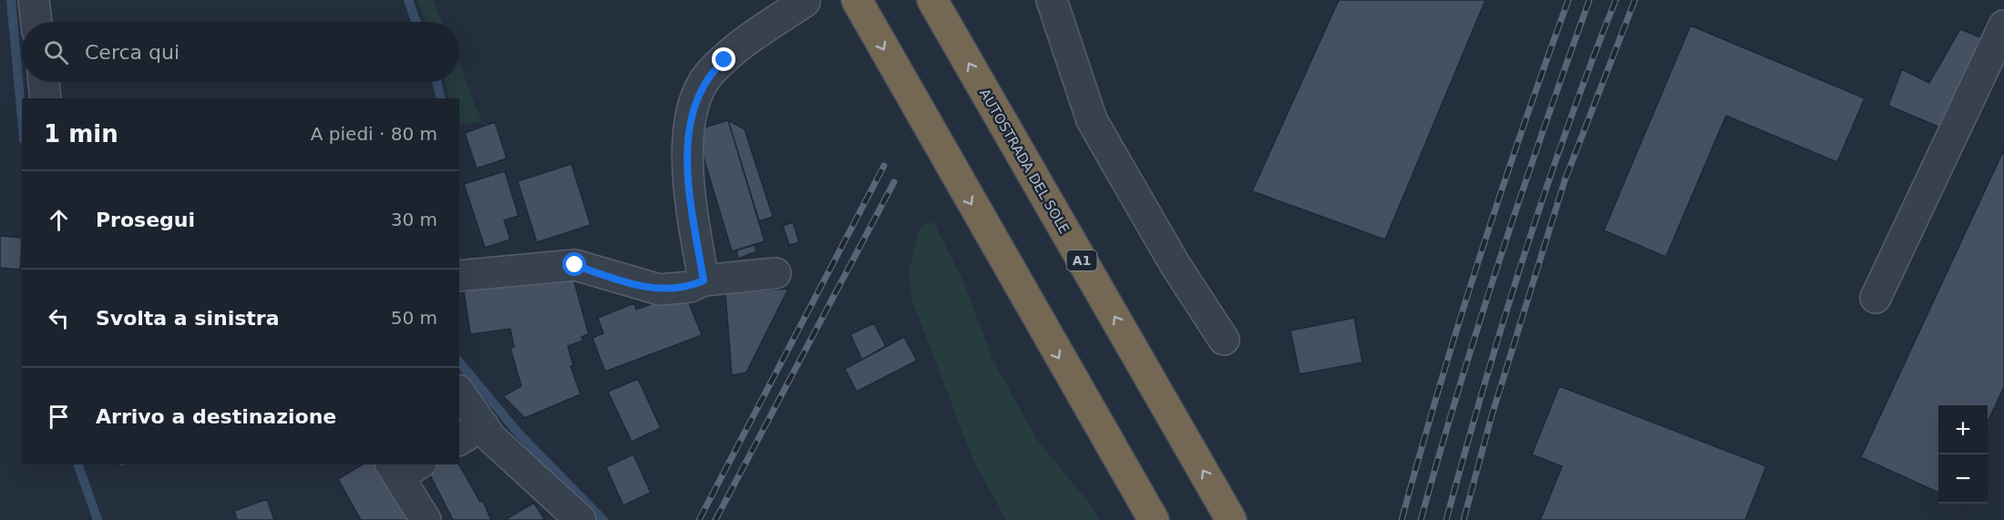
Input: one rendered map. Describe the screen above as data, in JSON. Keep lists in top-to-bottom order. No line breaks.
{"streets":{"highway":["AUTOSTRADA DEL SOLE","A1"]},"page":{"search":"Cerca qui","heading":["1 min","A piedi · 80 m"],"list":[["Prosegui","30 m"],["Svolta a sinistra","50 m"],"Arrivo a destinazione"],"map_buttons":["+","−"]}}
